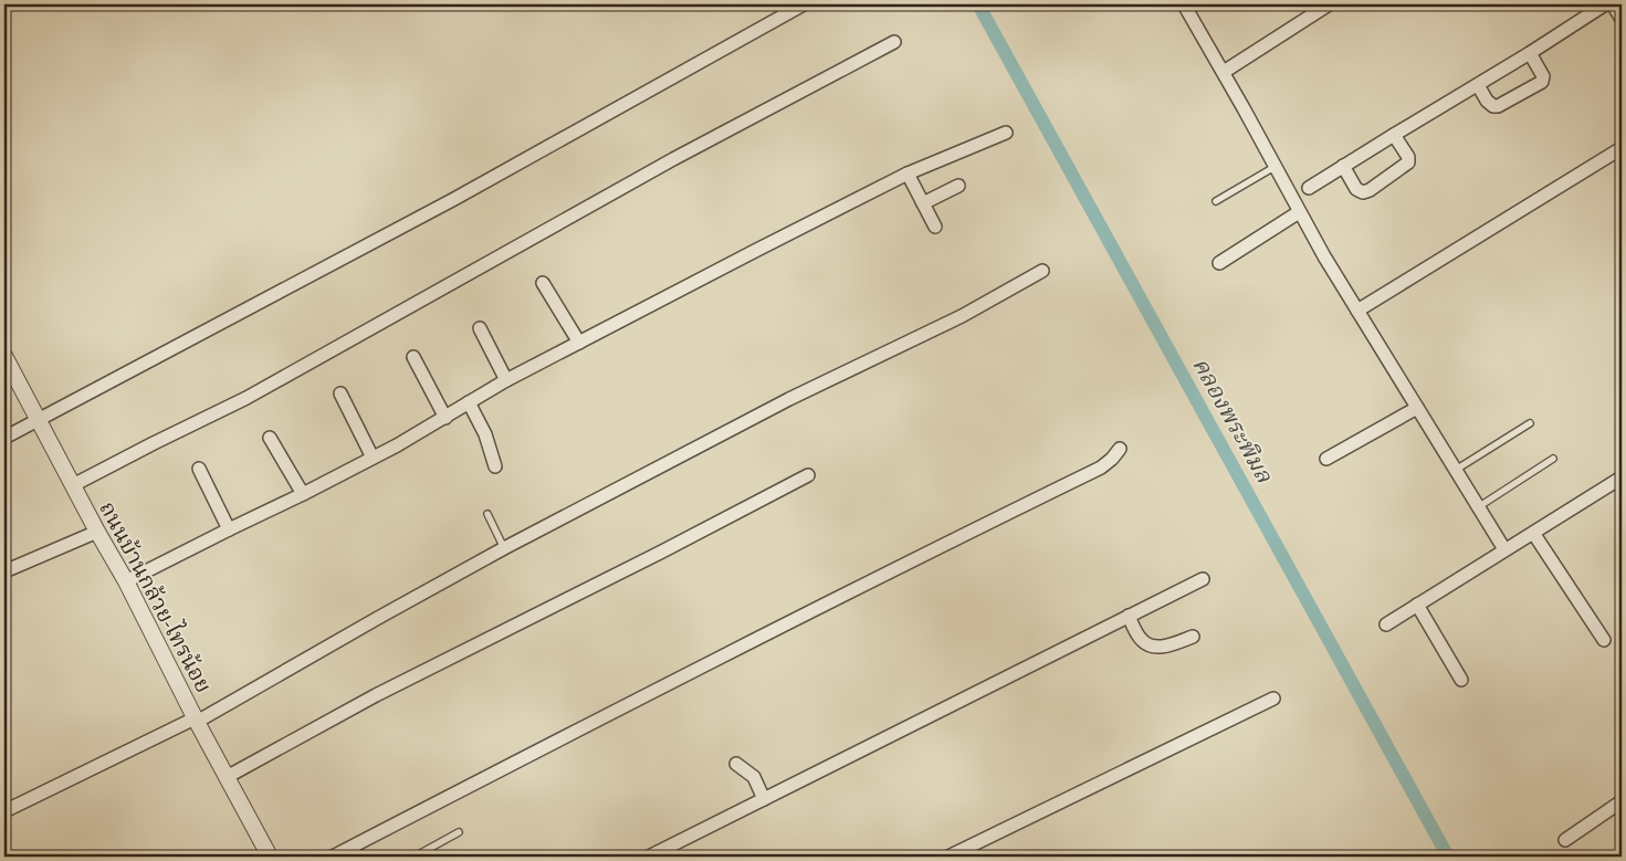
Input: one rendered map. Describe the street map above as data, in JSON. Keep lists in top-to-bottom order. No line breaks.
{"streets":{"street":["ถนนบ้านกล้วย-ไทรน้อย"]},"water":["คลองพระพิมล"]}
